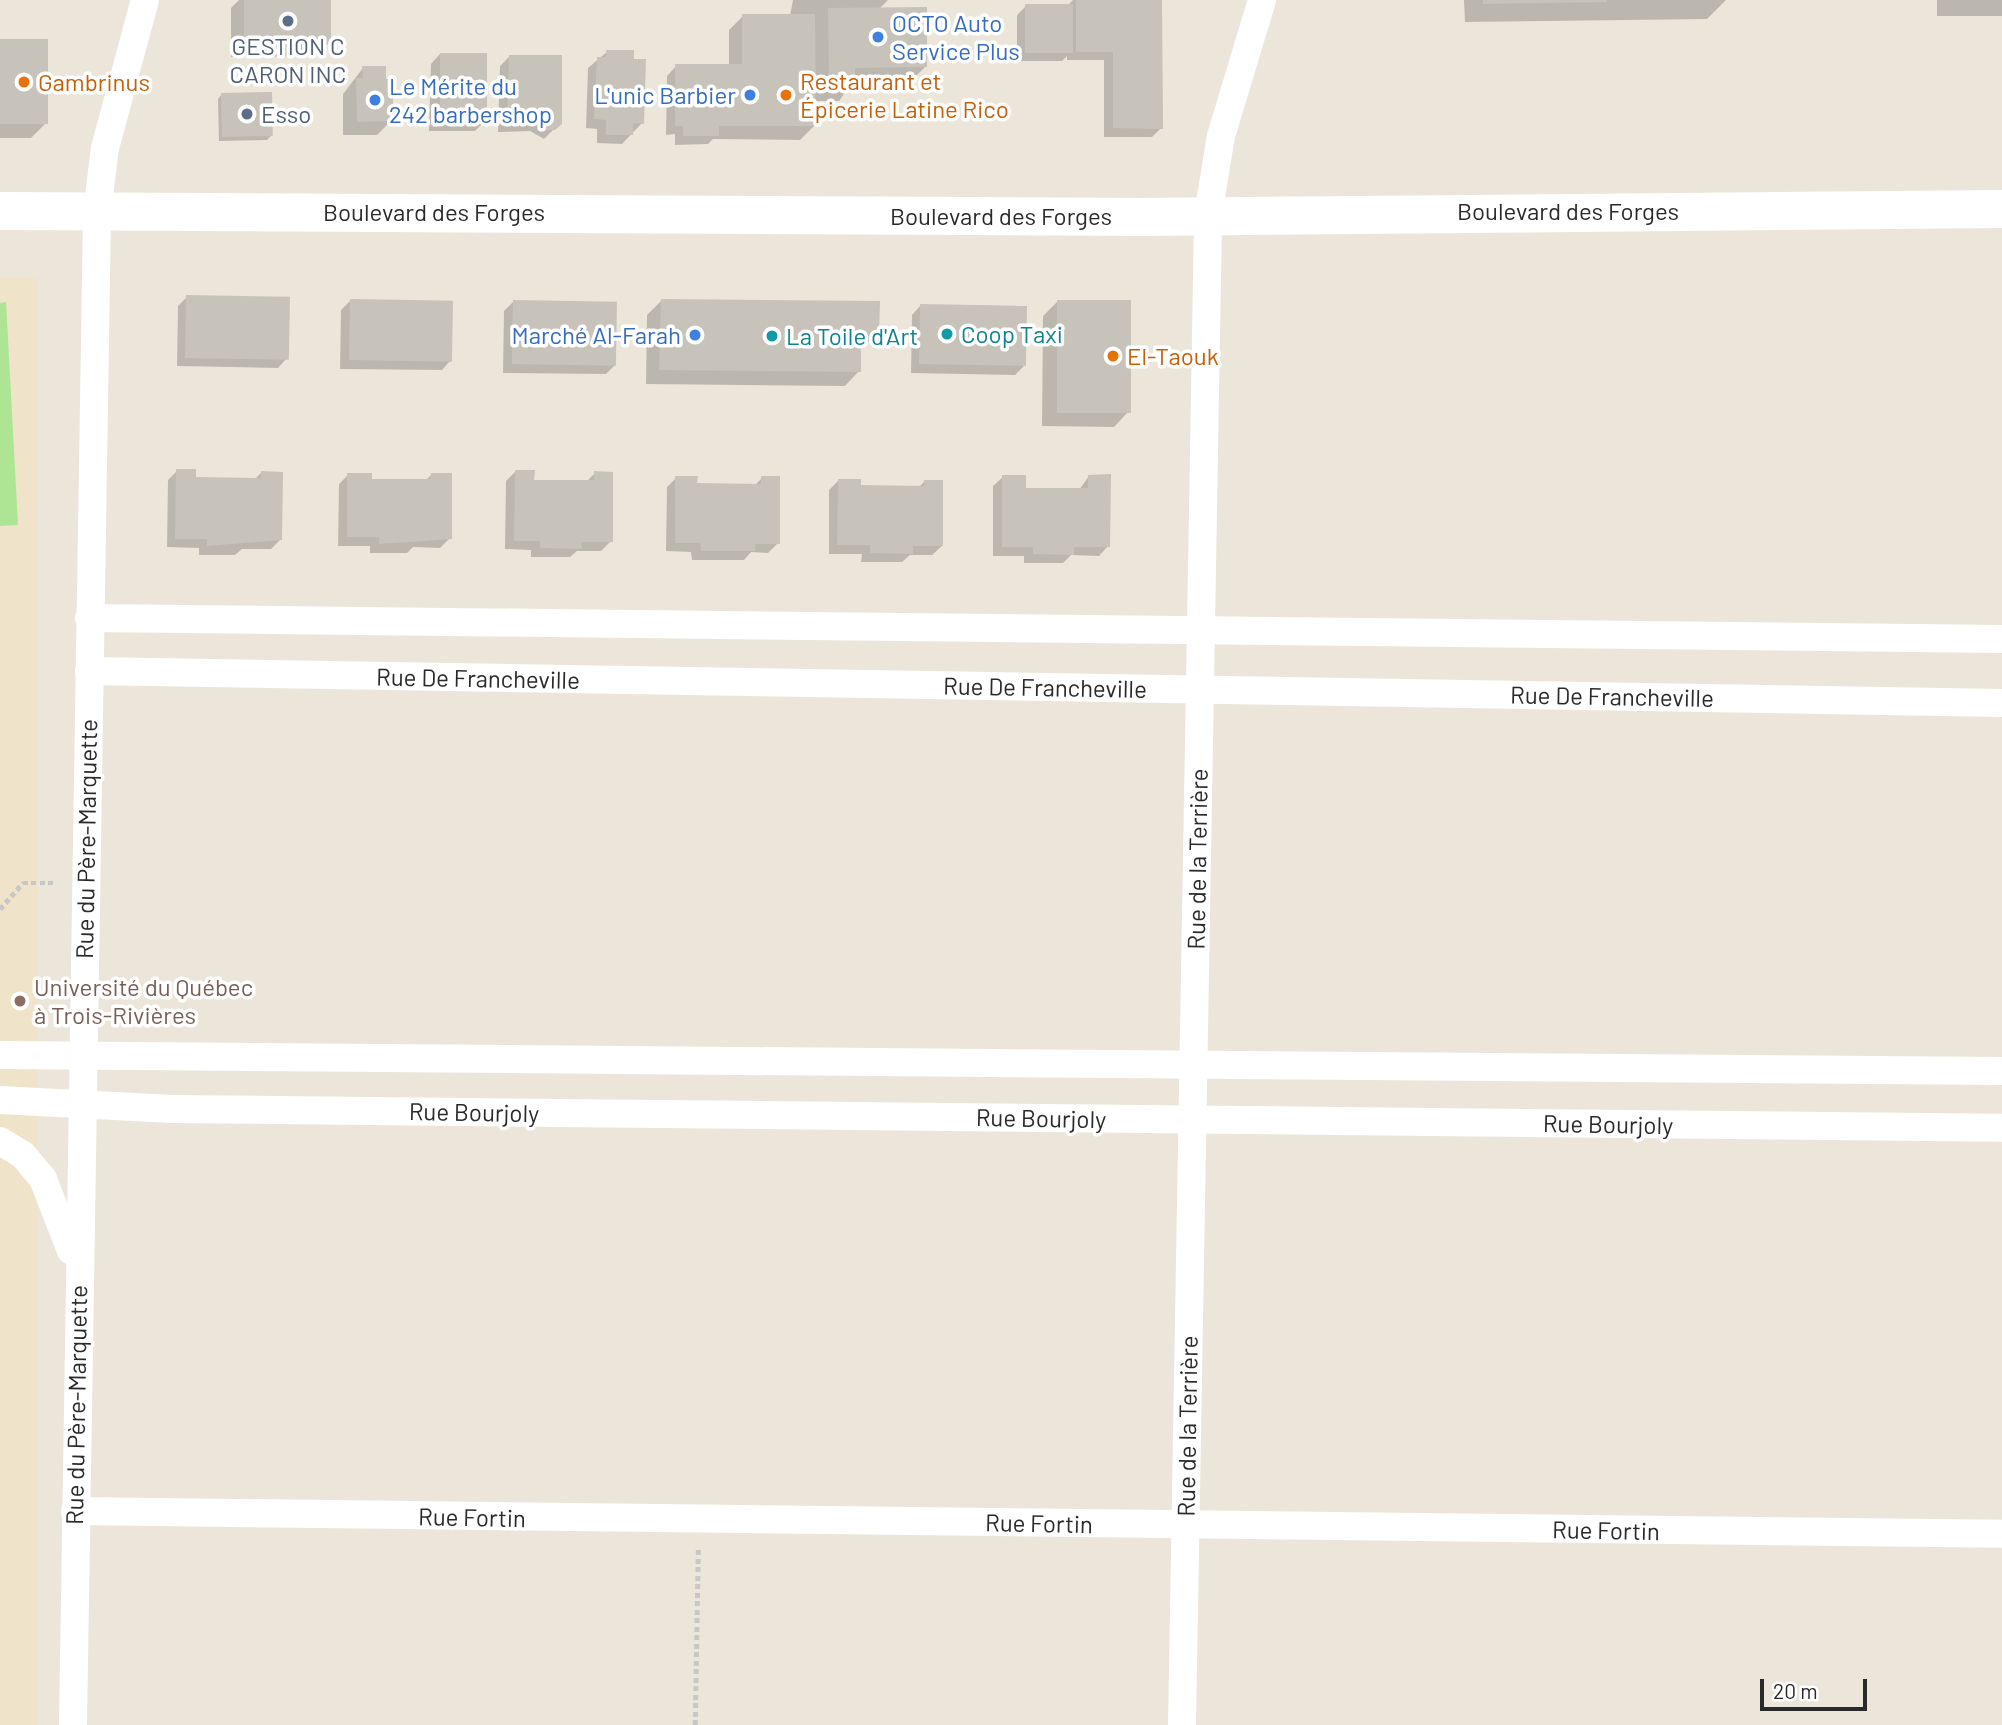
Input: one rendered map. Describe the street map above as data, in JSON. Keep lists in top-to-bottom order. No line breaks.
{"streets":{"main road":["Boulevard des Forges"],"street":["Rue De Francheville","Rue du Père-Marquette","Rue de la Terrière","Rue Bourjoly","Rue Fortin"]},"crossings":[["Boulevard des Forges","Rue du Père-Marquette"],["Boulevard des Forges","Rue de la Terrière"],["Rue De Francheville","Rue du Père-Marquette"],["Rue De Francheville","Rue de la Terrière"],["Rue du Père-Marquette","Rue Bourjoly"],["Rue du Père-Marquette","Rue Fortin"],["Rue de la Terrière","Rue Bourjoly"],["Rue de la Terrière","Rue Fortin"]],"places":["GESTION C CARON INC","OCTO Auto Service Plus","Gambrinus","L'unic Barbier","Restaurant et Épicerie Latine Rico","Le Mérite du 242 barbershop","Esso","Coop Taxi","Marché Al-Farah","La Toile d'Art","El-Taouk","Université du Québec à Trois-Rivières"],"scale_bar":"20 m"}
